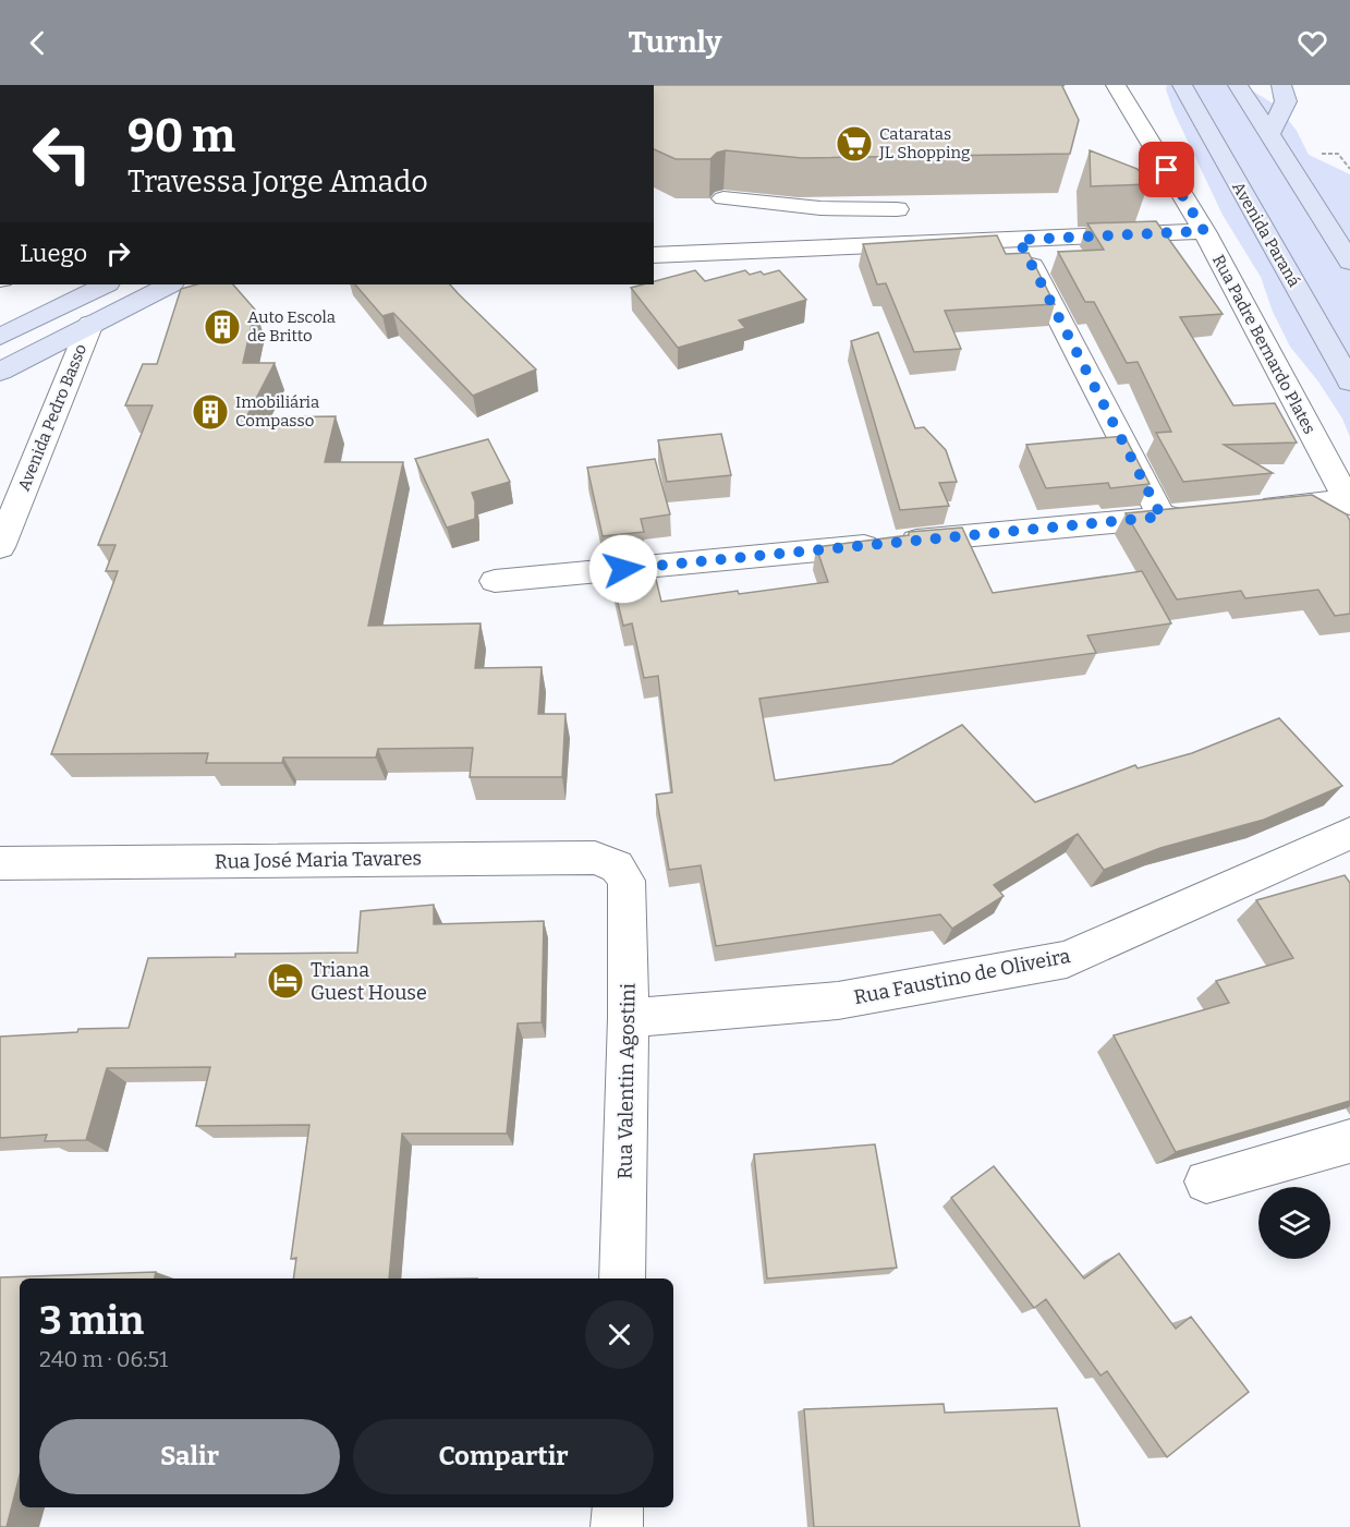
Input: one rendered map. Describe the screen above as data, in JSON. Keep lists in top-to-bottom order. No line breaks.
{"streets":{"main road":["Avenida Paraná"],"street":["Rua Padre Bernardo Plates","Avenida Pedro Basso","Rua José Maria Tavares","Rua Faustino de Oliveira","Rua Valentin Agostini"]},"crossings":[["Rua José Maria Tavares","Rua Valentin Agostini"],["Rua Faustino de Oliveira","Rua Valentin Agostini"]],"places":{"supermarket":["Cataratas JL Shopping"],"building":["Auto Escola de Britto","Imobiliária Compasso"],"hotel":["Triana Guest House"]},"page":{"header":"Turnly","turn":["90 m","Travessa Jorge Amado"],"then":"Luego","heading":["3 min","240 m · 06:51"],"buttons":["Salir","Compartir"]}}
